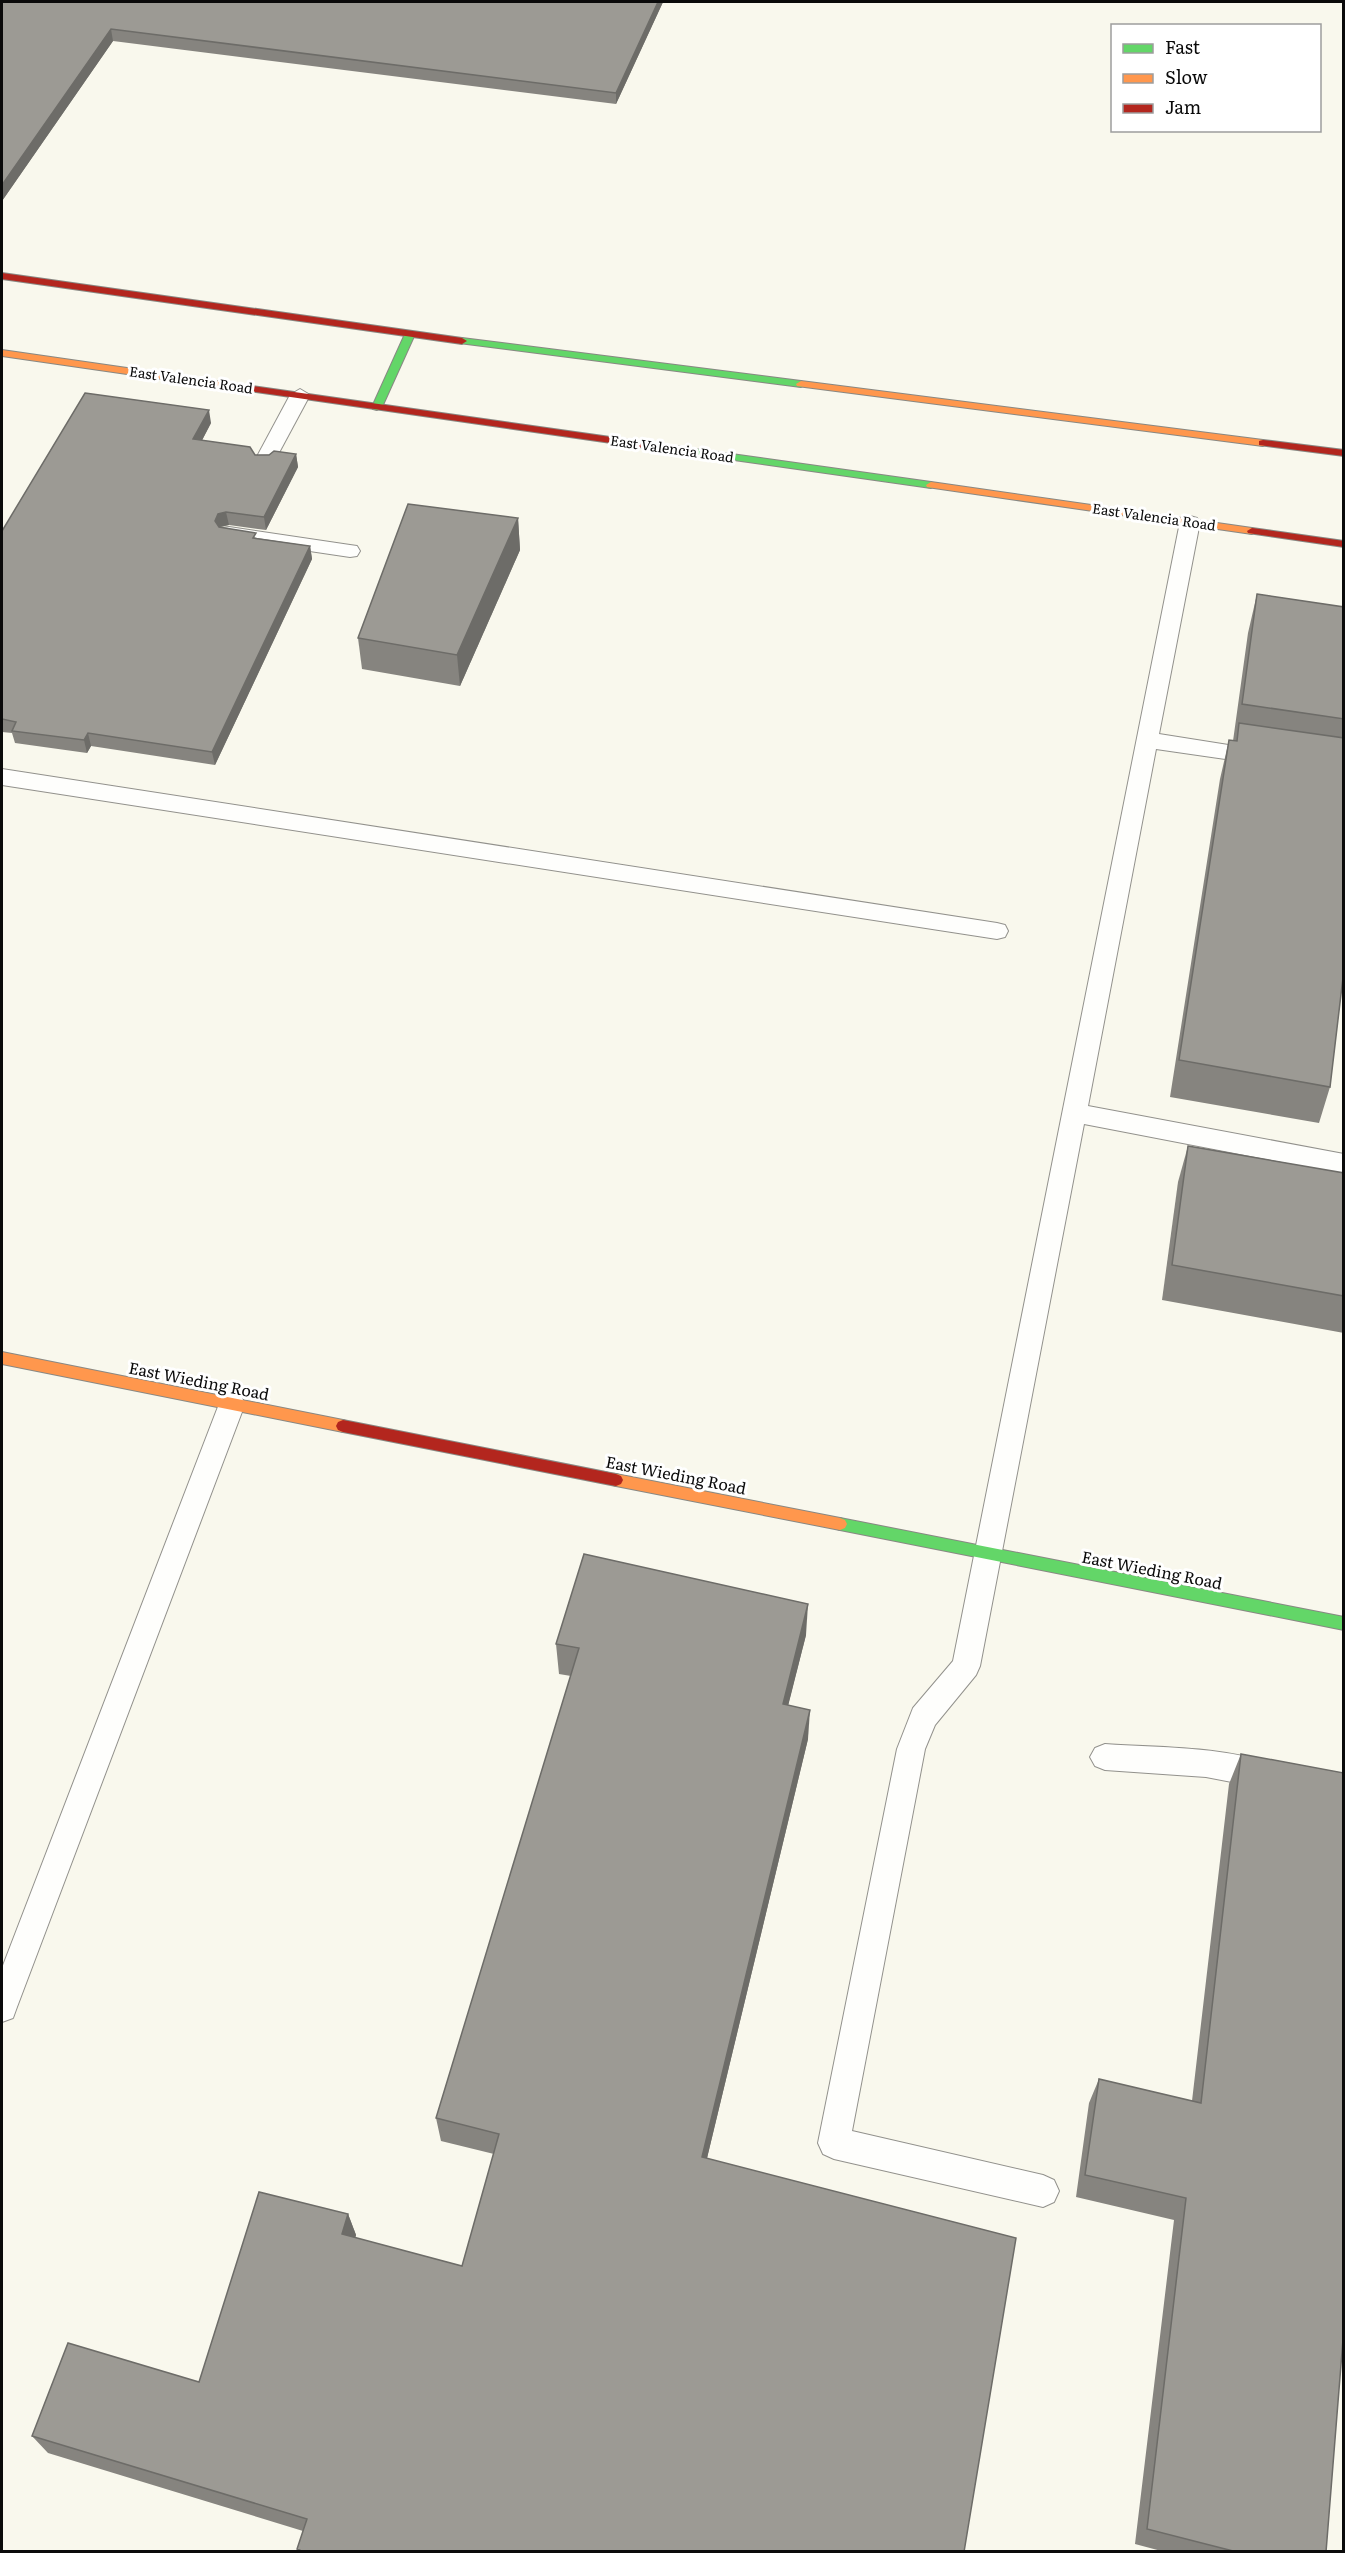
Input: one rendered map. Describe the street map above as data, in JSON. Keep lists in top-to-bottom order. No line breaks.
{"streets":{"main road":["East Valencia Road","East Wieding Road"]},"legend":["Fast","Slow","Jam"]}
